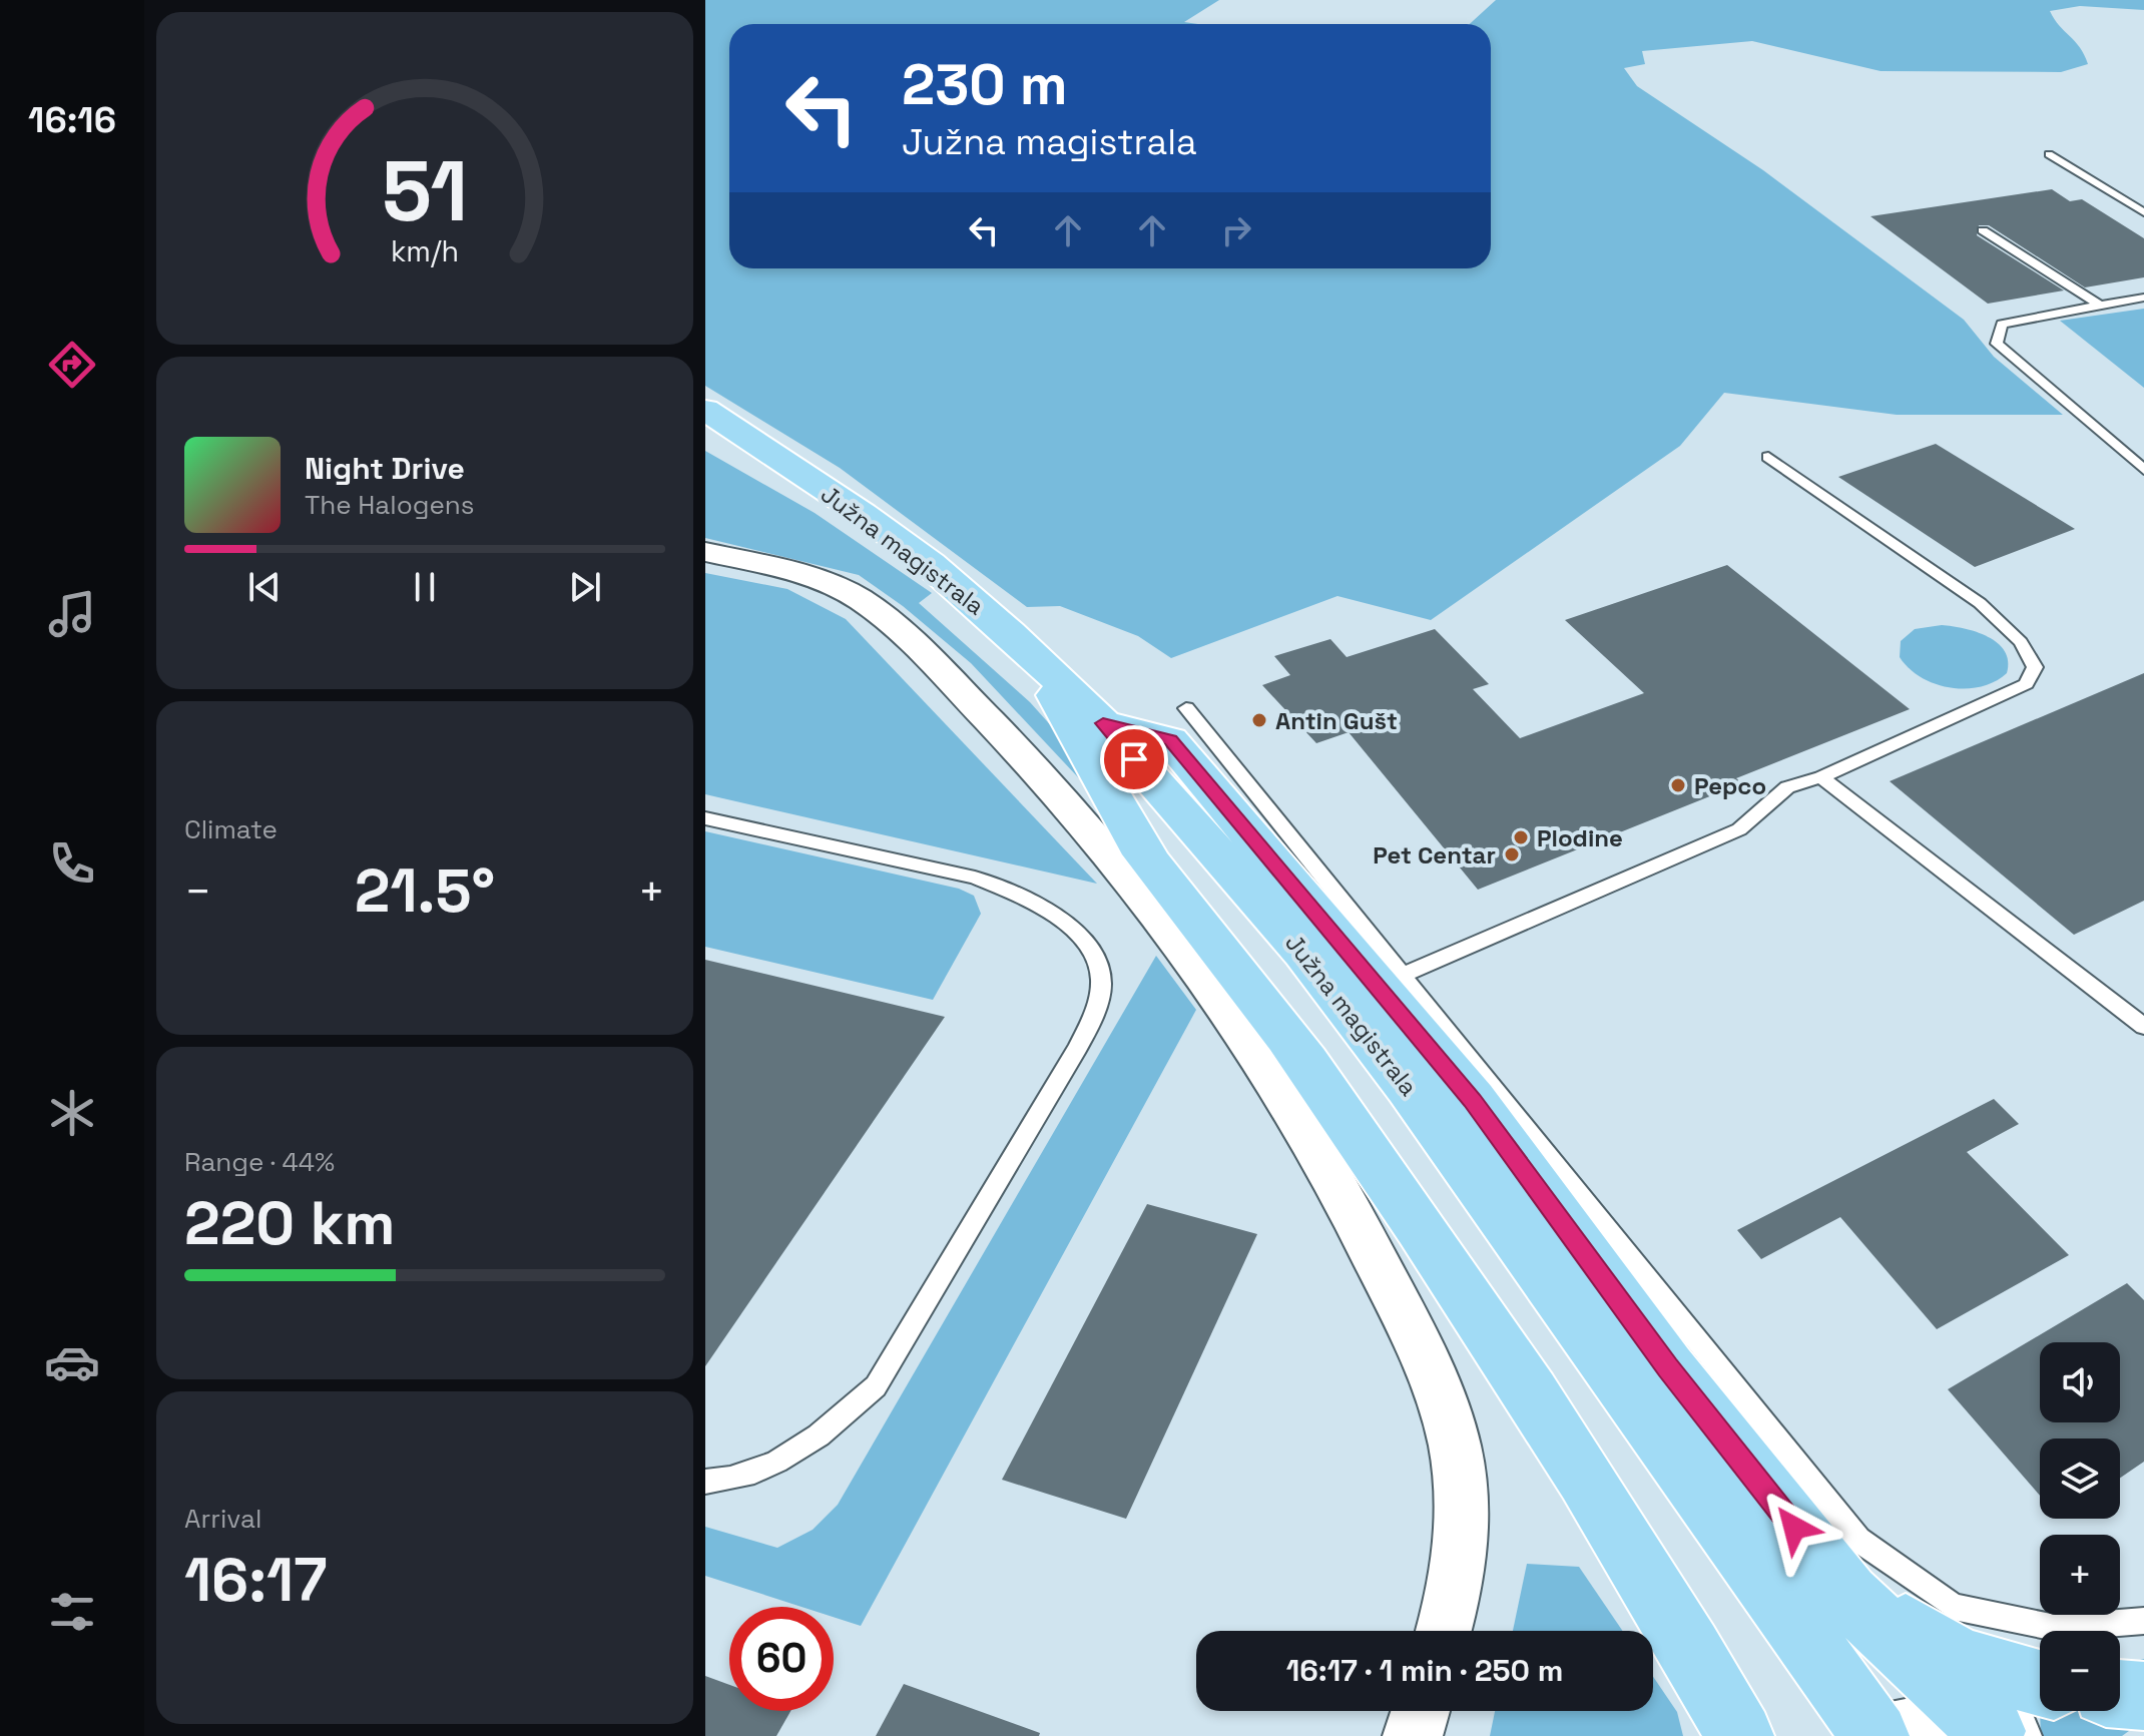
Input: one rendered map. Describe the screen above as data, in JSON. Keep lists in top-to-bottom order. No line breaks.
{"streets":{"main road":["Južna magistrala"]},"places":["Antin Gušt","Pepco","Plodine","Pet Centar"],"page":{"tabs":"16:16","turn":["230 m","Južna magistrala"],"song":["Night Drive","The Halogens"],"tile":["Climate",["Range · 44%","220 km"],["Arrival","16:17"]],"heat":["−","21.5°","+"],"map_buttons":["+","−"],"limit":"60","trip":"16:17 · 1 min · 250 m","gauge":["51","km/h"]}}
